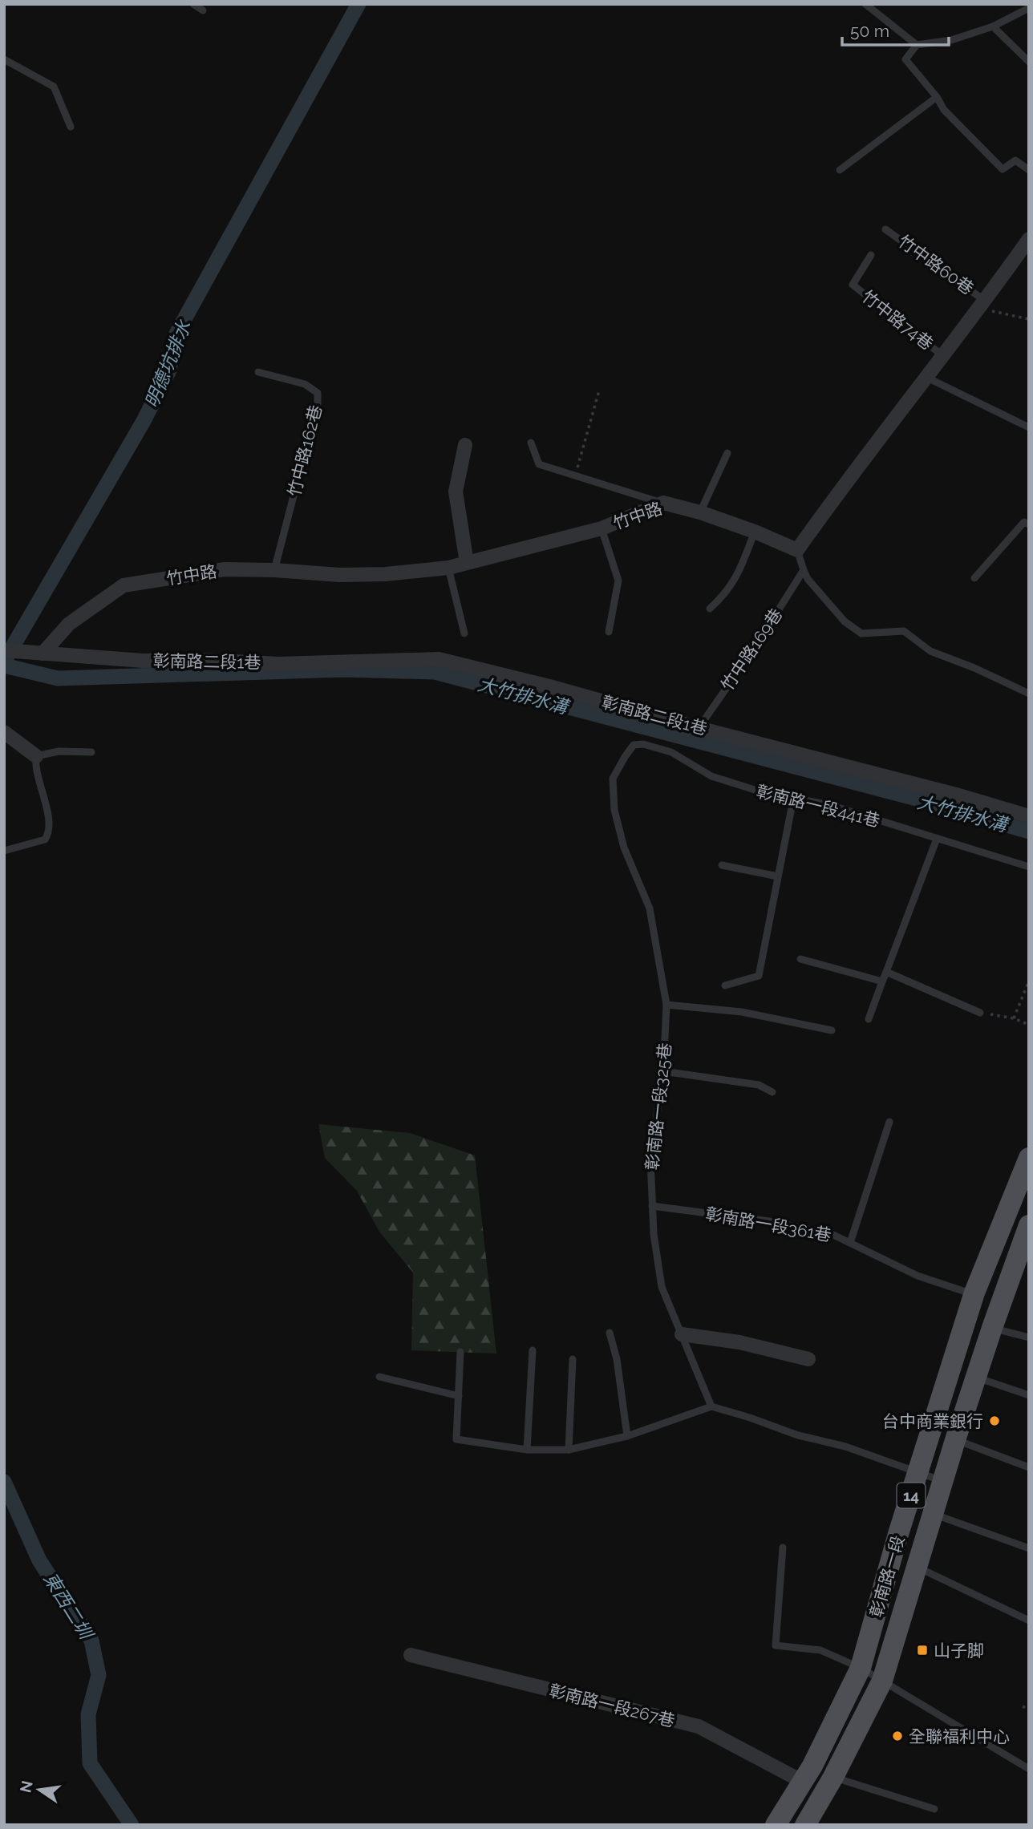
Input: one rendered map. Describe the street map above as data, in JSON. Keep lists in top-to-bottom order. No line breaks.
{"streets":{"main road":["14","彰南路一段"],"street":["竹中路","彰南路二段1巷","彰南路一段267巷"],"lane":["竹中路60巷","竹中路74巷","竹中路162巷","竹中路169巷","彰南路一段441巷","彰南路一段325巷","彰南路一段361巷"]},"crossings":[["竹中路162巷","竹中路"],["竹中路","彰南路二段1巷"],["竹中路169巷","彰南路二段1巷"],["彰南路一段441巷","彰南路一段325巷"],["彰南路一段325巷","彰南路一段361巷"],["彰南路一段361巷","彰南路一段"],["彰南路一段","彰南路一段267巷"]],"water":["明德坑排水","大竹排水溝","東西二圳"],"places":{"other":["台中商業銀行","全聯福利中心"],"transit":["山子脚"]},"scale_bar":"50 m","north":"left"}
